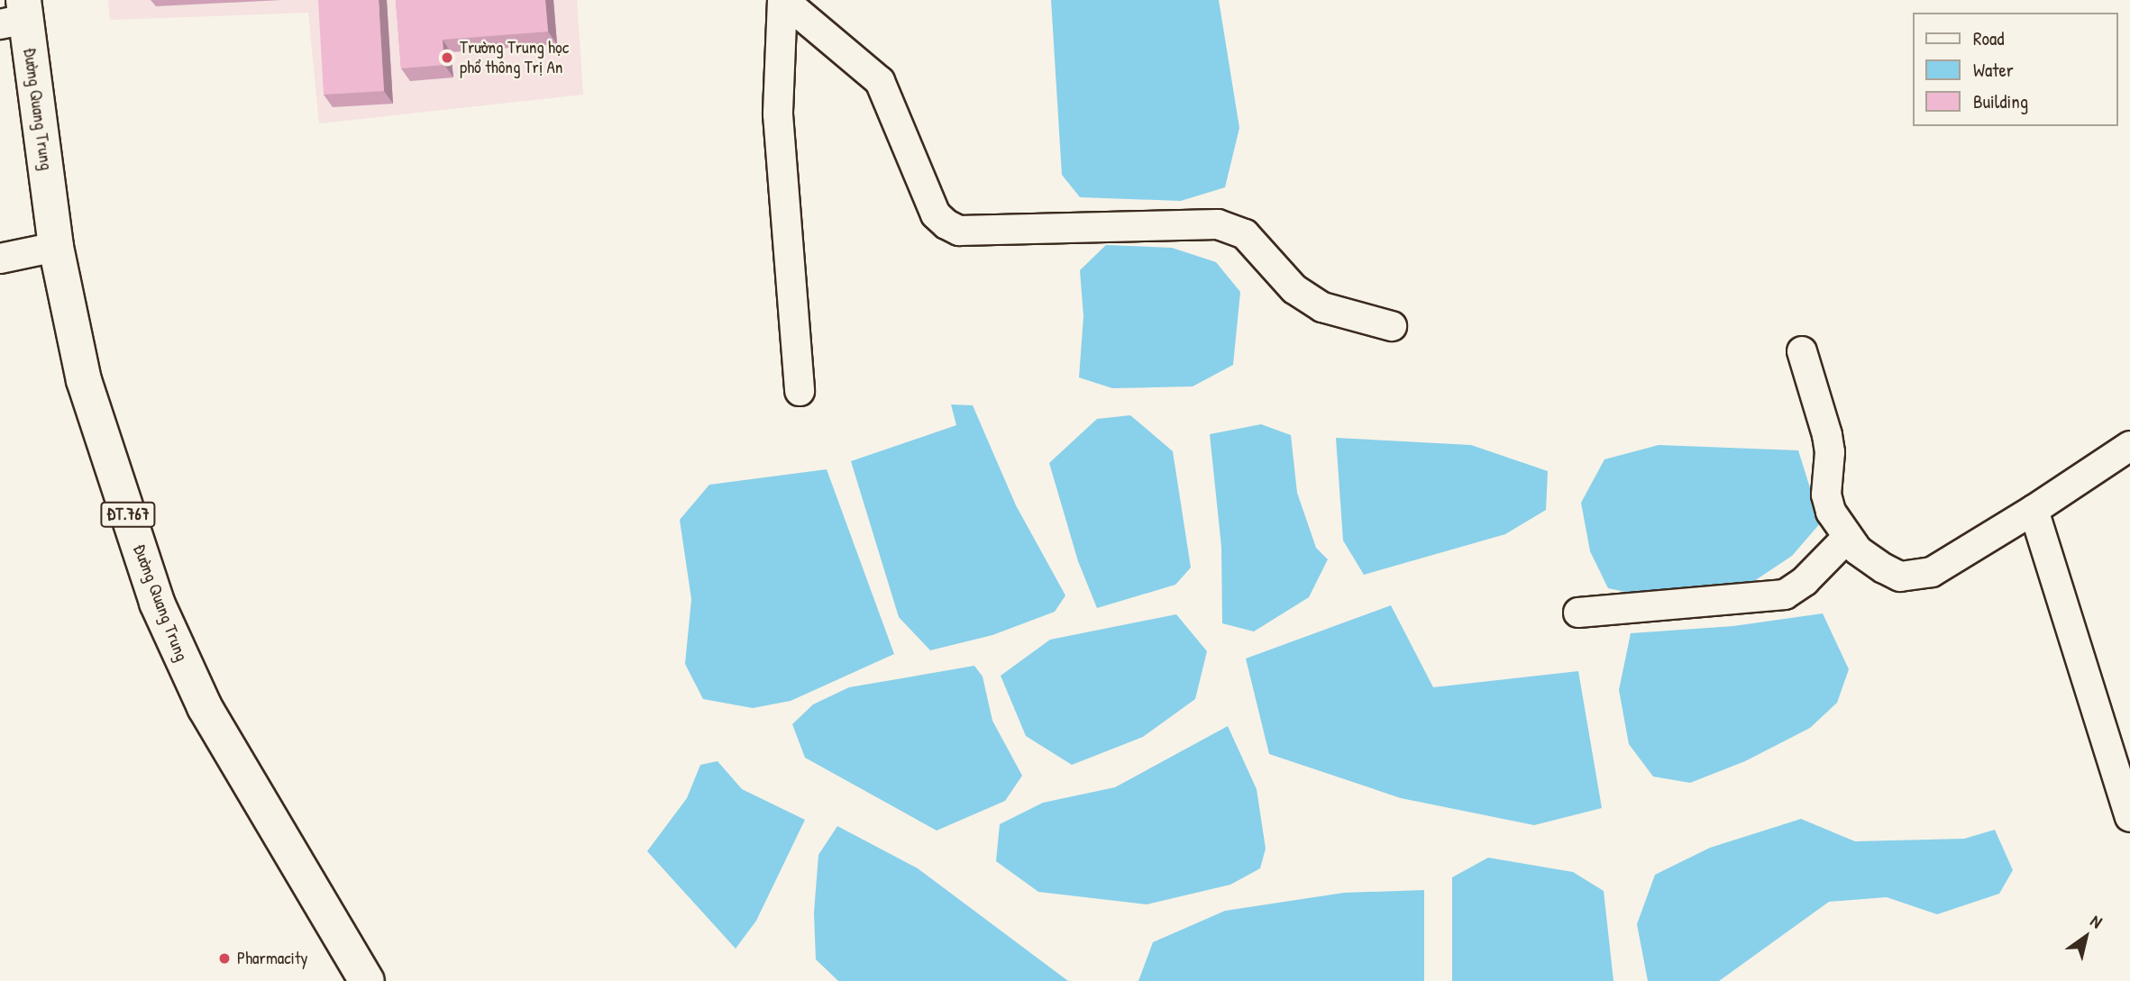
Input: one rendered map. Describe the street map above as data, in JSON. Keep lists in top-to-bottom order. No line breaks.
{"streets":{"main road":["Đường Quang Trung","ĐT.767"]},"places":["Trường Trung học phổ thông Trị An","Pharmacity"],"legend":["Road","Water","Building"],"north":"top right"}
